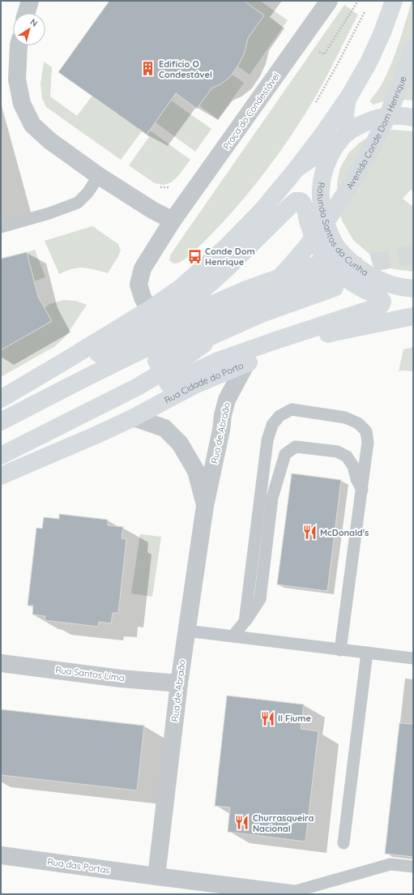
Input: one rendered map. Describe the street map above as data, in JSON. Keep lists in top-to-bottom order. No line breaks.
{"streets":{"main road":["Avenida Conde Dom Henrique","Rotunda Santos da Cunha","Rua Cidade do Porto"],"street":["Praça do Condestável","Rua de Abraão","Rua Santos Lima","Rua das Portas"]},"crossings":[["Rua Cidade do Porto","Rua de Abraão"],["Rua de Abraão","Rua Santos Lima"],["Rua de Abraão","Rua das Portas"]],"places":{"building":["Edifício O Condestável"],"bus stop":["Conde Dom Henrique"],"restaurant":["McDonald's","Il Fiume","Churrasqueira Nacional"]},"north":"top right"}
